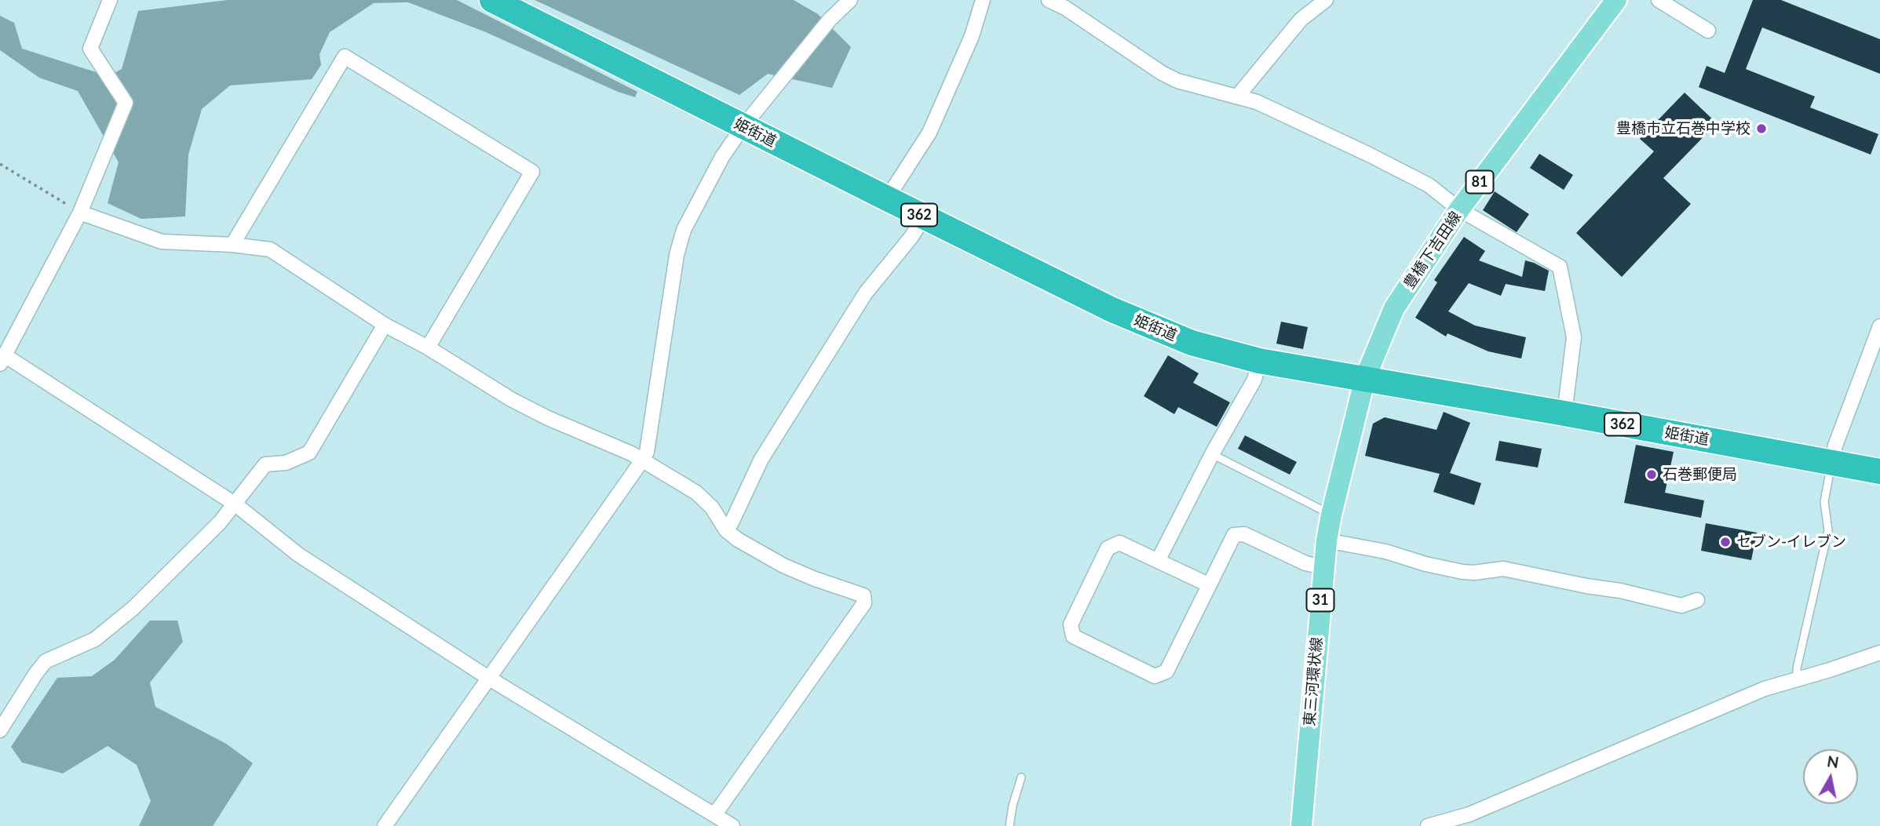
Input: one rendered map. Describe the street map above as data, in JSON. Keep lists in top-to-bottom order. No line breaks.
{"streets":{"highway":["姫街道","362"],"main road":["81","豊橋下吉田線","31","東三河環状線"]},"crossings":[["姫街道","豊橋下吉田線"],["姫街道","東三河環状線"],["豊橋下吉田線","東三河環状線"]],"places":["豊橋市立石巻中学校","石巻郵便局","セブン-イレブン"],"north":"top"}
